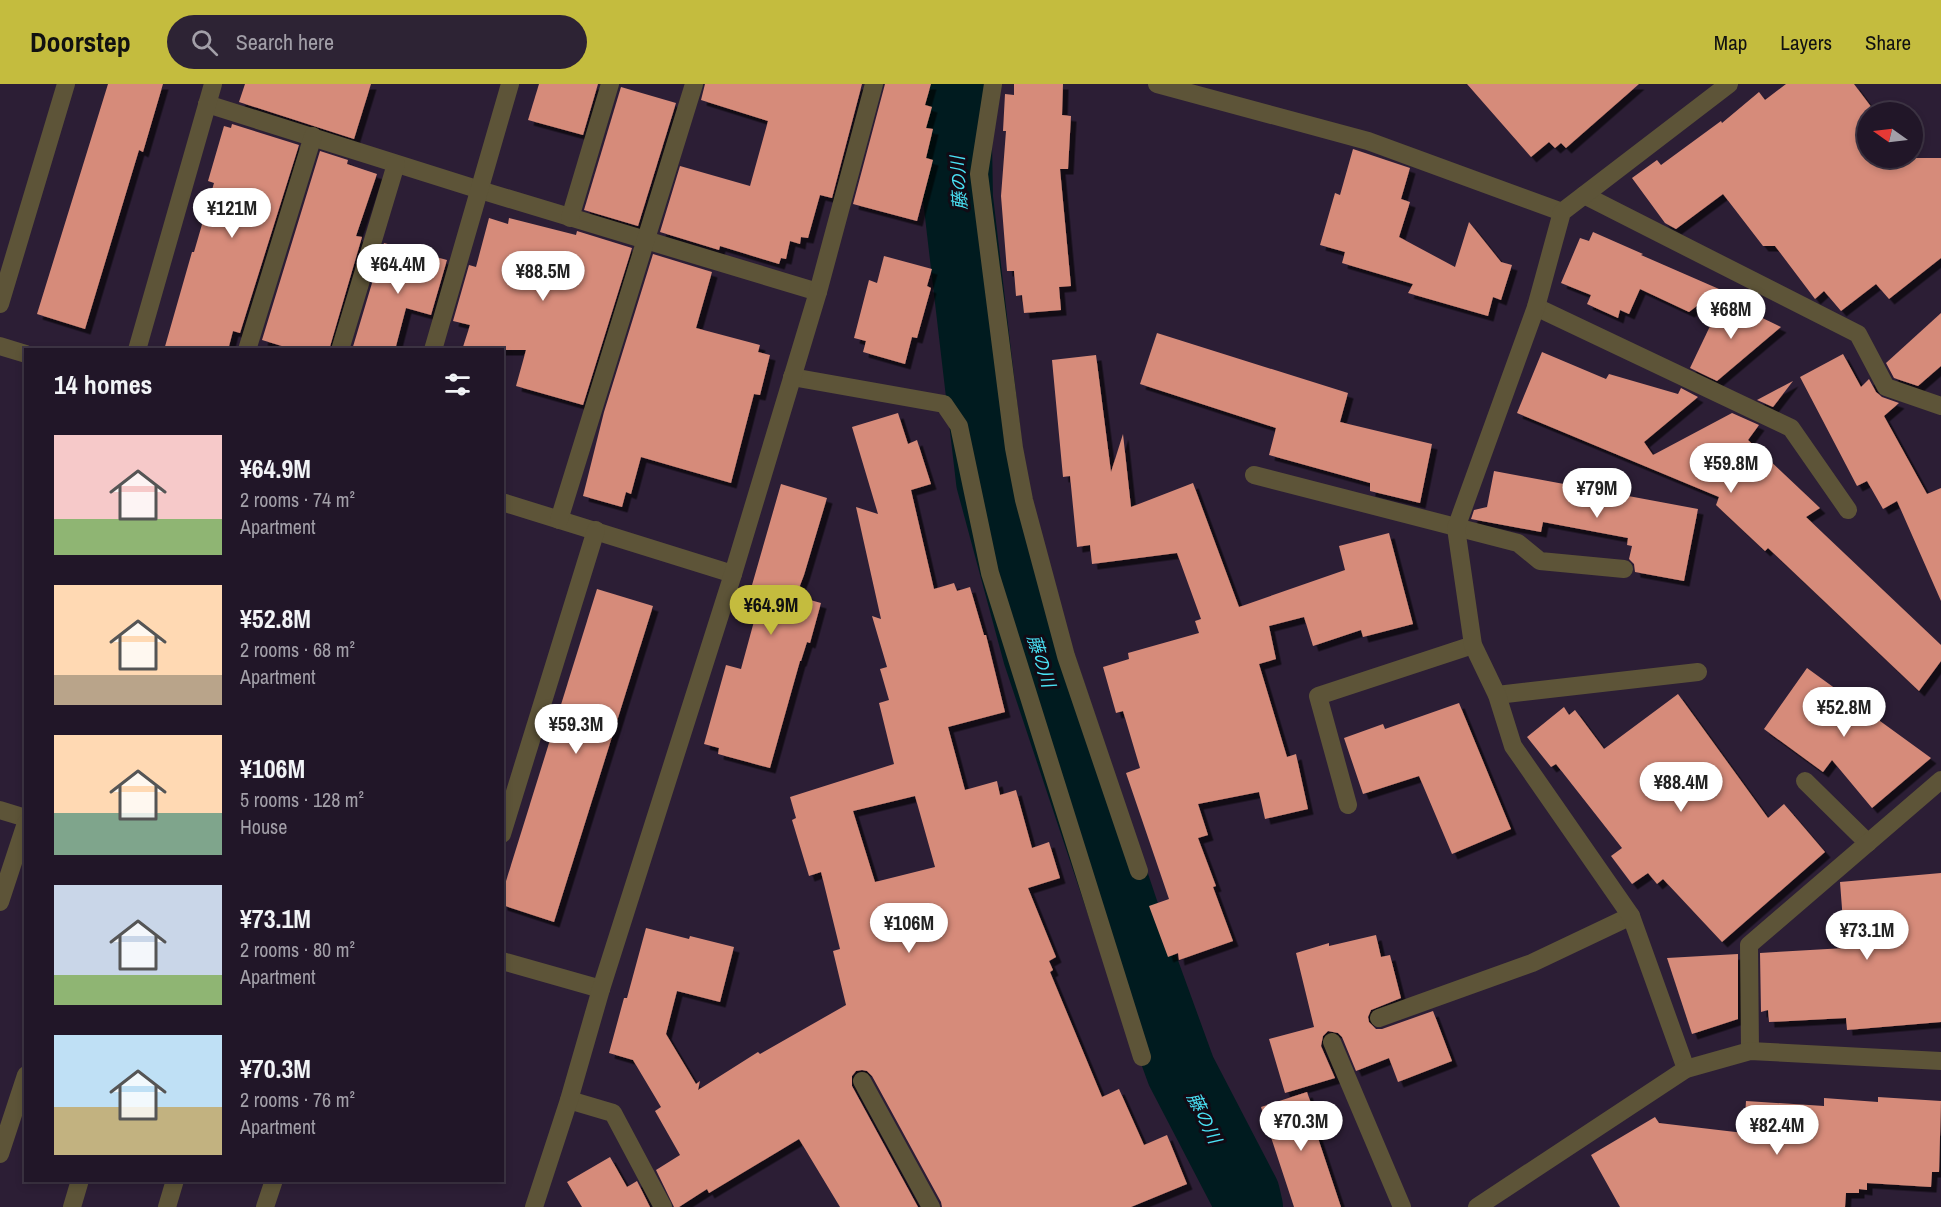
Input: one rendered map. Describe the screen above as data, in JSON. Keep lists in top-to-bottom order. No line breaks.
{"water":["藤の川"],"north":"left","page":{"header":"Doorstep","search":"Search here","nav":["Map","Layers","Share"],"price":["¥121M","¥64.4M","¥88.5M","¥68M","¥59.8M","¥79M","¥64.9M","¥52.8M","¥59.3M","¥88.4M","¥106M","¥73.1M","¥70.3M","¥82.4M"],"heading":"14 homes","list":[{"name":"¥64.9M","note":"2 rooms · 74 m² · Apartment"},{"name":"¥52.8M","note":"2 rooms · 68 m² · Apartment"},{"name":"¥106M","note":"5 rooms · 128 m² · House"},{"name":"¥73.1M","note":"2 rooms · 80 m² · Apartment"},{"name":"¥70.3M","note":"2 rooms · 76 m² · Apartment"}]}}
